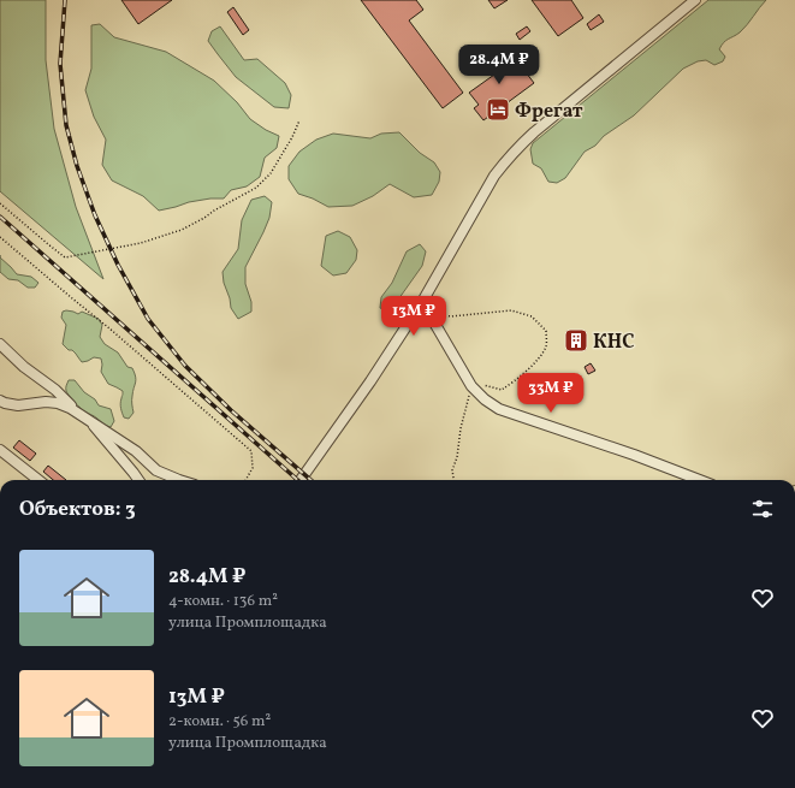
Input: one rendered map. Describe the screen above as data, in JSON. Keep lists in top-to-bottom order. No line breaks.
{"places":{"hotel":["Фрегат"],"building":["КНС"]},"page":{"price":["28.4M ₽","13M ₽","33M ₽"],"heading":"Объектов: 3","list":[{"name":"28.4M ₽","note":"4-комн. · 136 m² · улица Промплощадка"},{"name":"13M ₽","note":"2-комн. · 56 m² · улица Промплощадка"}]}}
